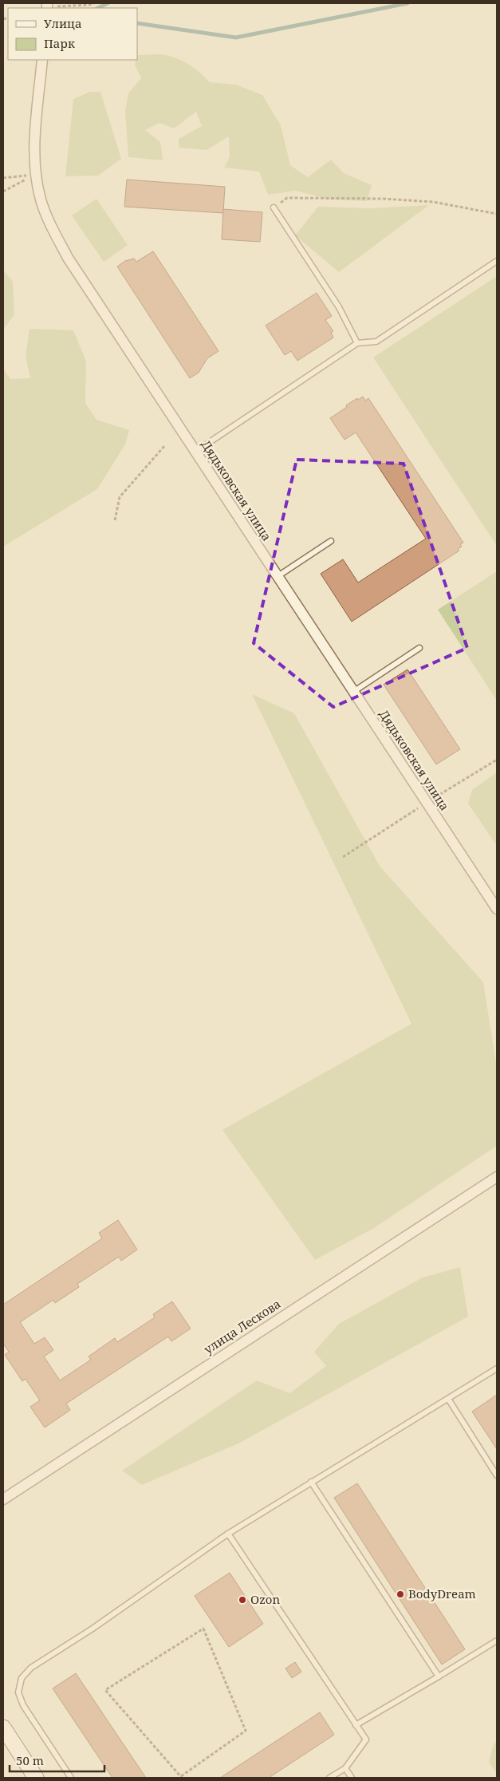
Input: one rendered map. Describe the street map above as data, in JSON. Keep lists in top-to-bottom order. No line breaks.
{"streets":{"street":["Дядьковская улица","улица Лескова"]},"places":["BodyDream","Ozon"],"legend":["Улица","Парк"],"scale_bar":"50 m"}
